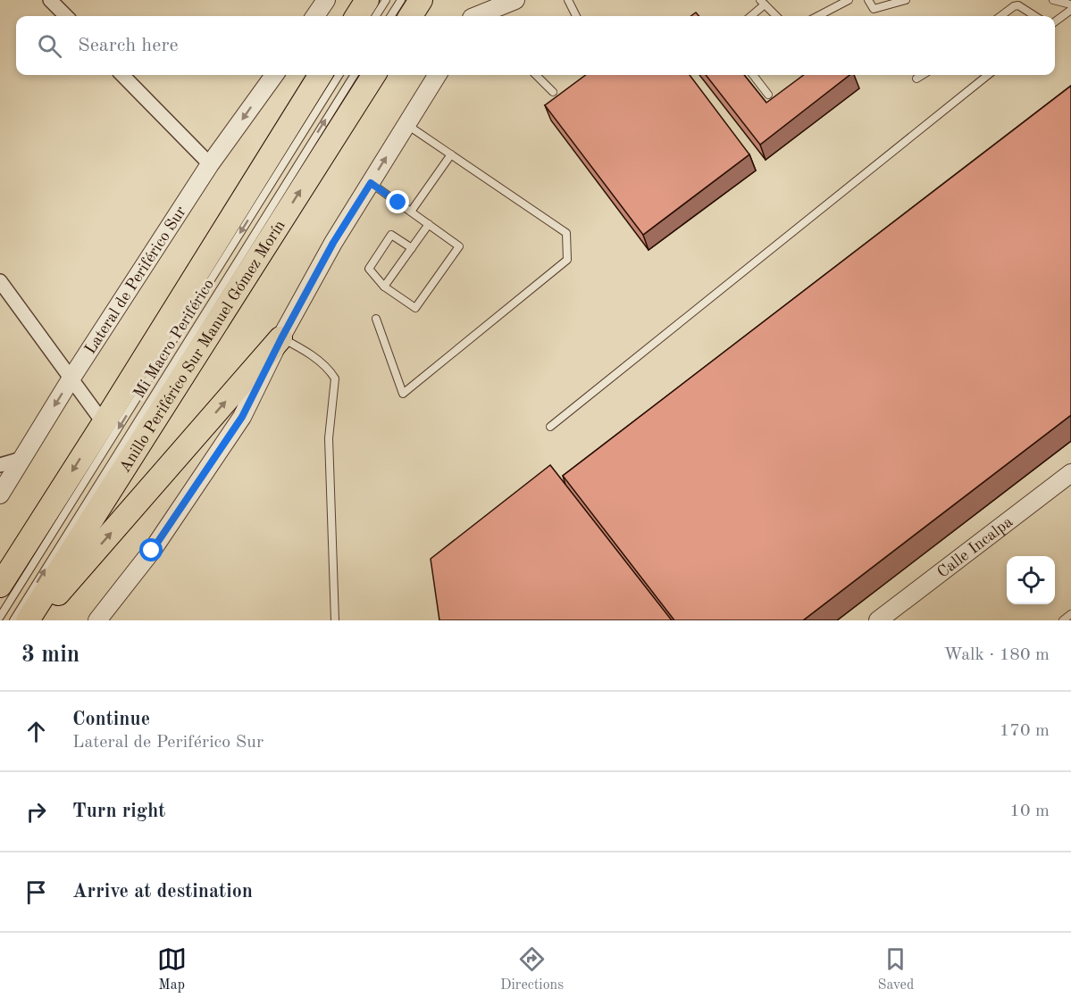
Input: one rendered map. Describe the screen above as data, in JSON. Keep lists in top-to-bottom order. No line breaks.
{"streets":{"highway":["Anillo Periférico Sur Manuel Gómez Morín"],"street":["Lateral de Periférico Sur","Calle Incalpa"],"lane":["Mi Macro Periférico"]},"page":{"search":"Search here","heading":["3 min","Walk · 180 m"],"list":[["Continue","Lateral de Periférico Sur","170 m"],["Turn right","10 m"],"Arrive at destination"],"nav":["Map","Directions","Saved"]}}
